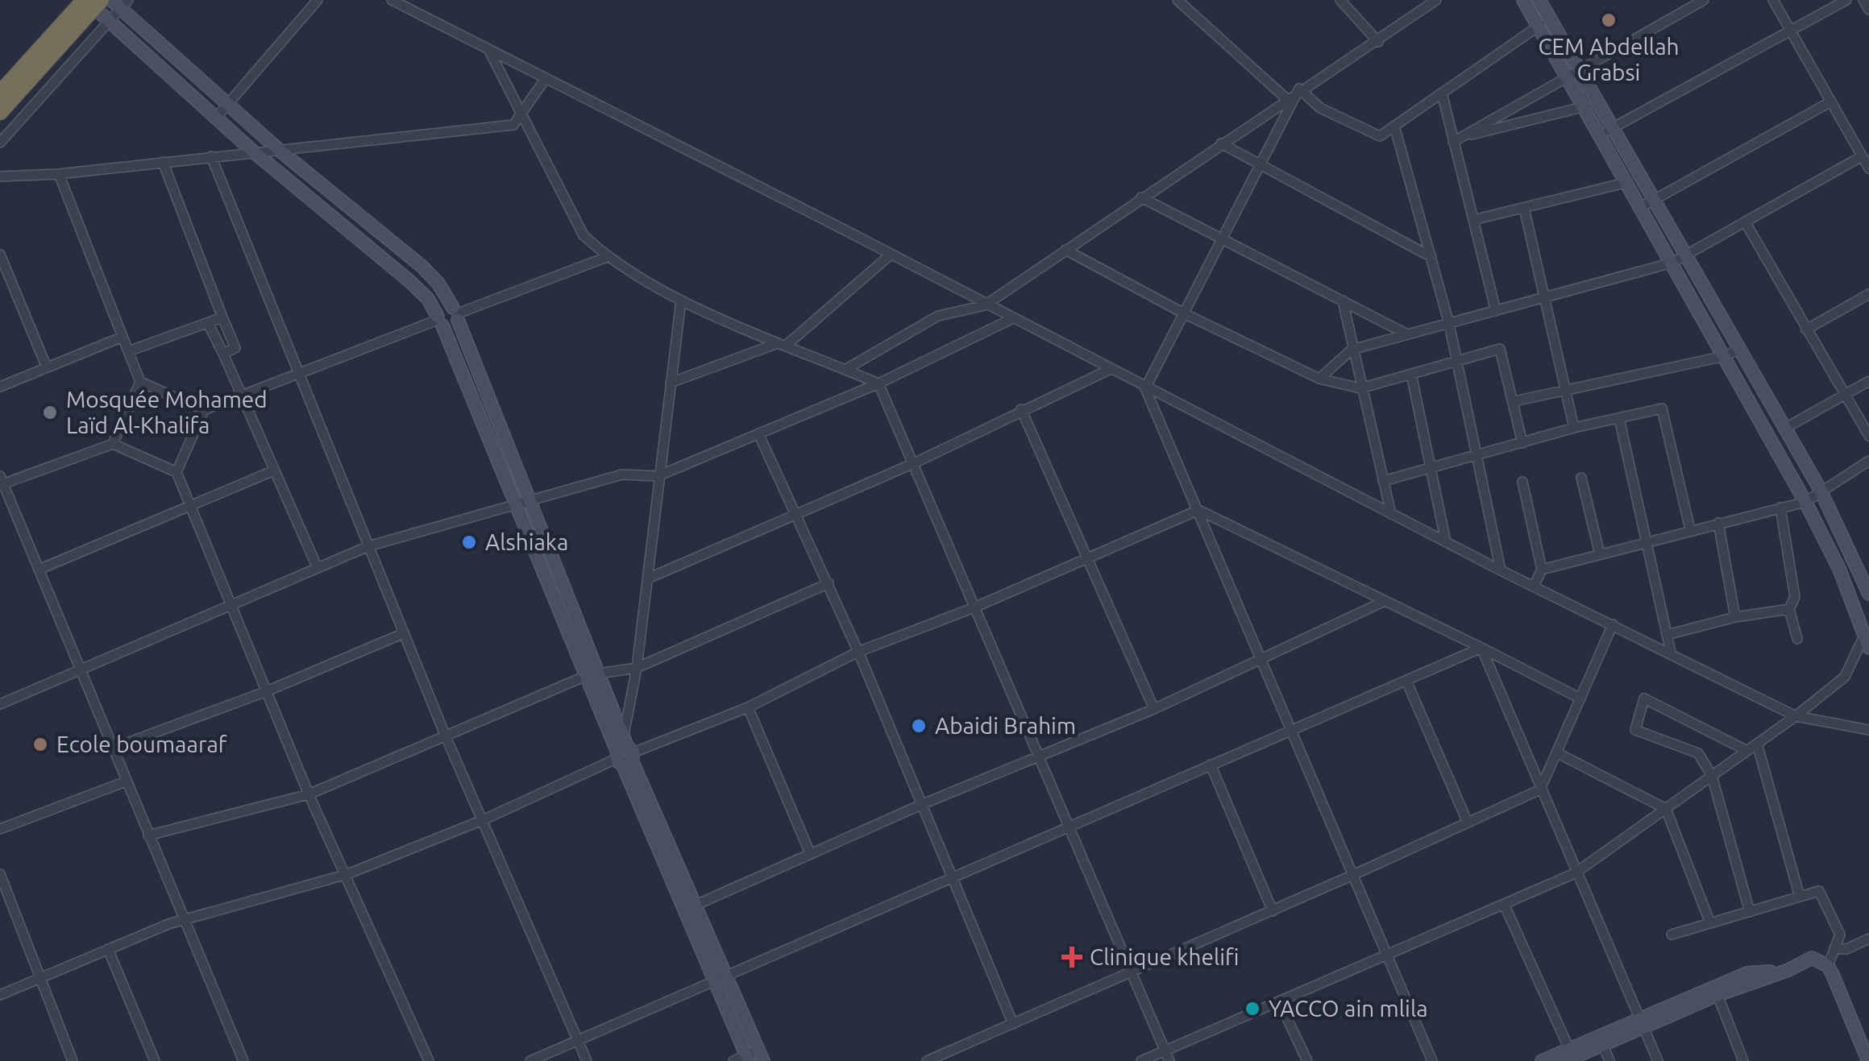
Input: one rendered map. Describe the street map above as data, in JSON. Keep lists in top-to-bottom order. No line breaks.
{"places":{"other":["CEM Abdellah Grabsi","Mosquée Mohamed Laïd Al-Khalifa","Alshiaka","Abaidi Brahim","Ecole boumaaraf","YACCO ain mlila"],"health":["Clinique khelifi"]}}
